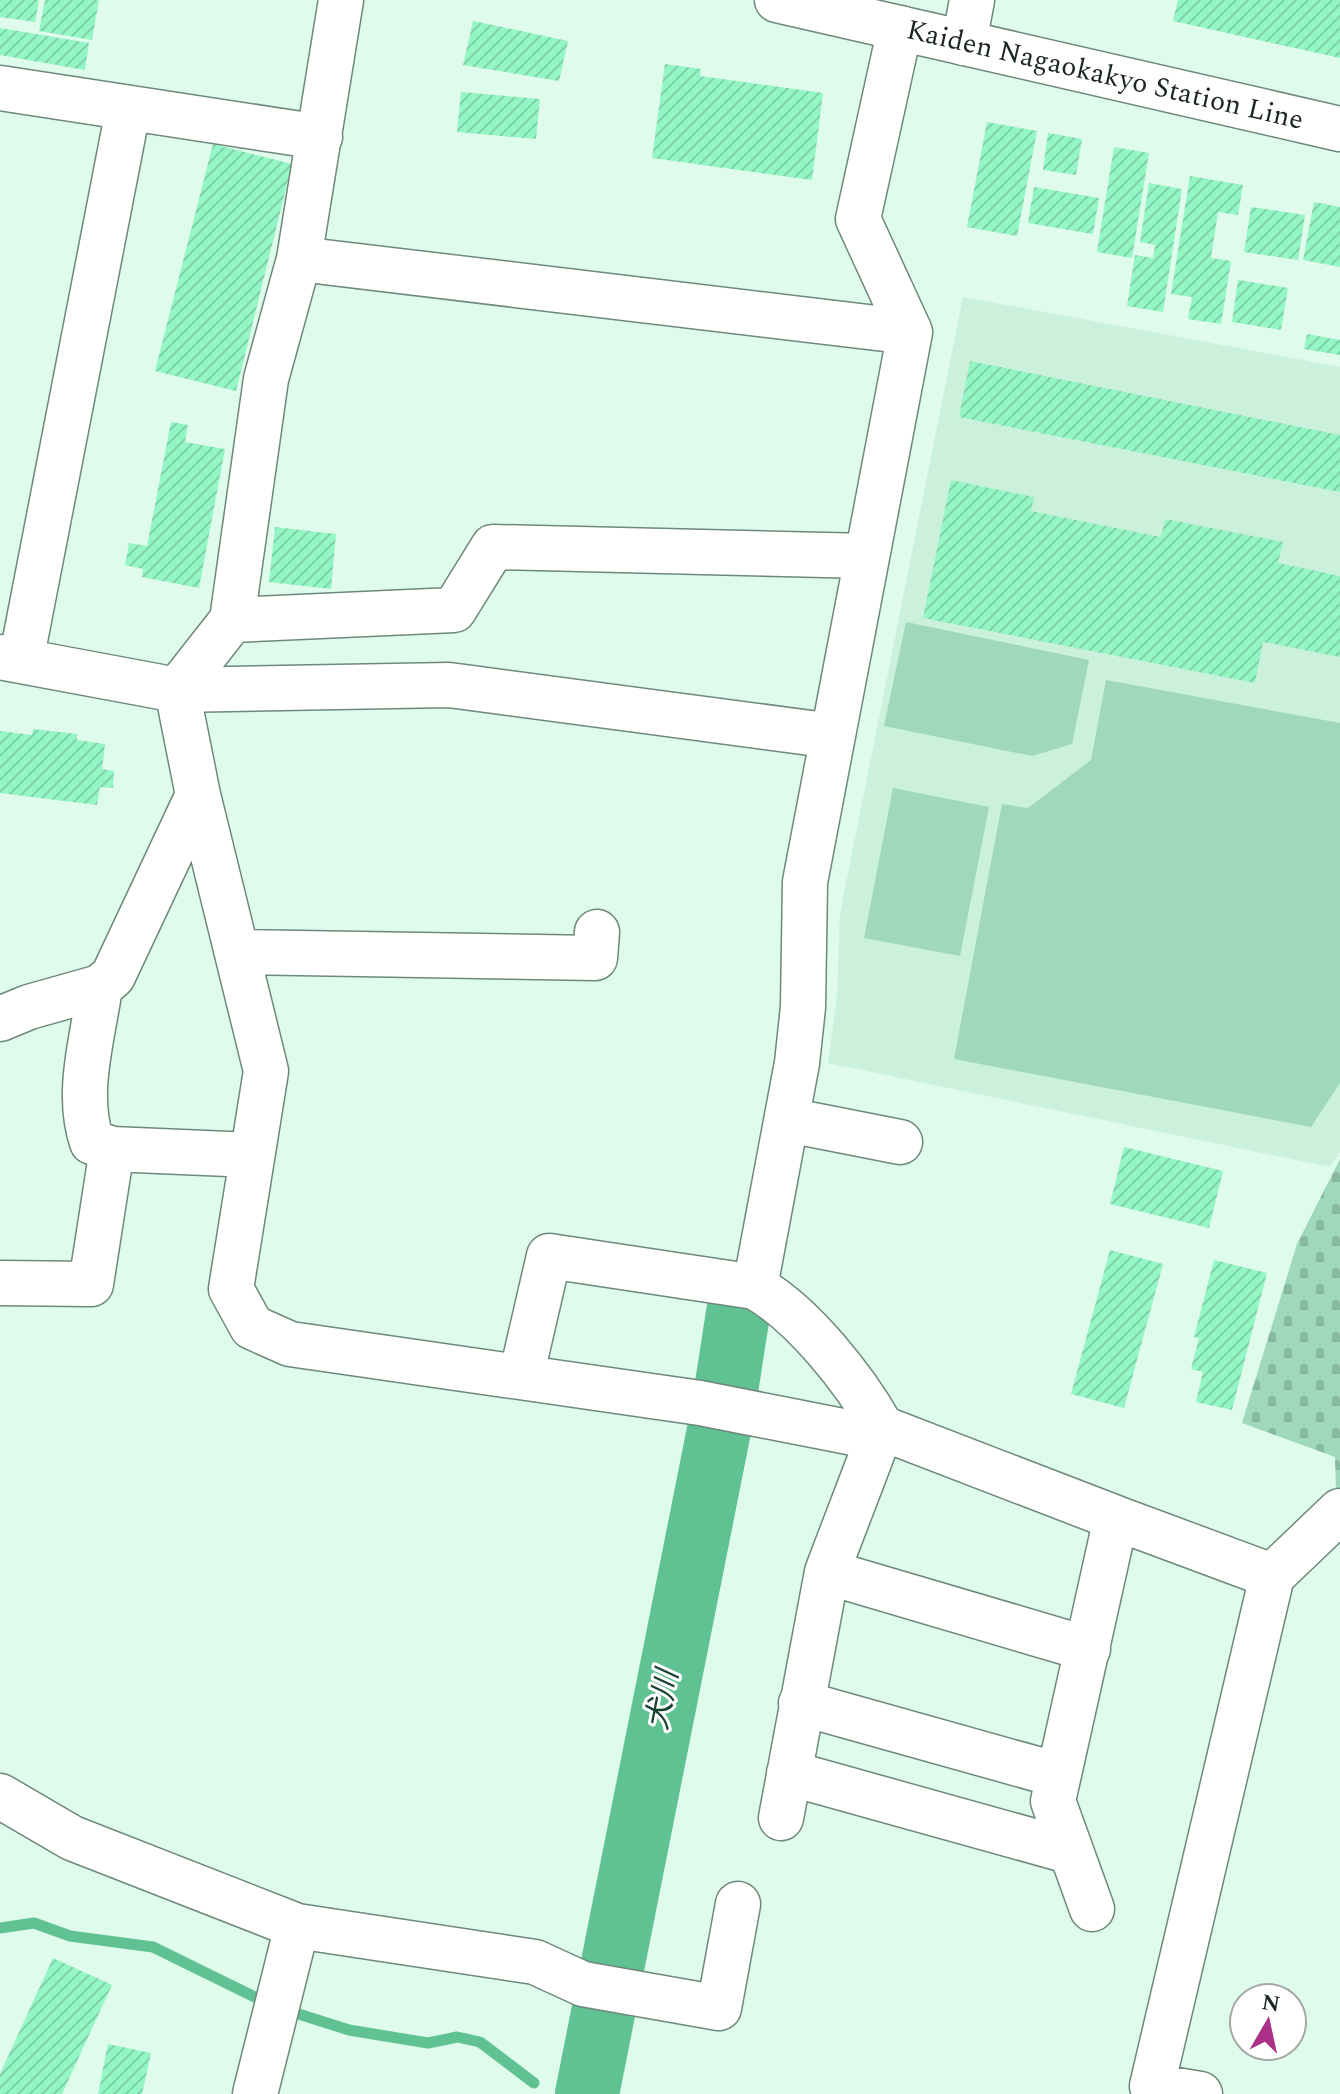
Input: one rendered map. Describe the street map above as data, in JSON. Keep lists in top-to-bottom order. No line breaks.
{"streets":{"street":["Kaiden Nagaokakyo Station Line"]},"water":["犬川"],"north":"top"}
